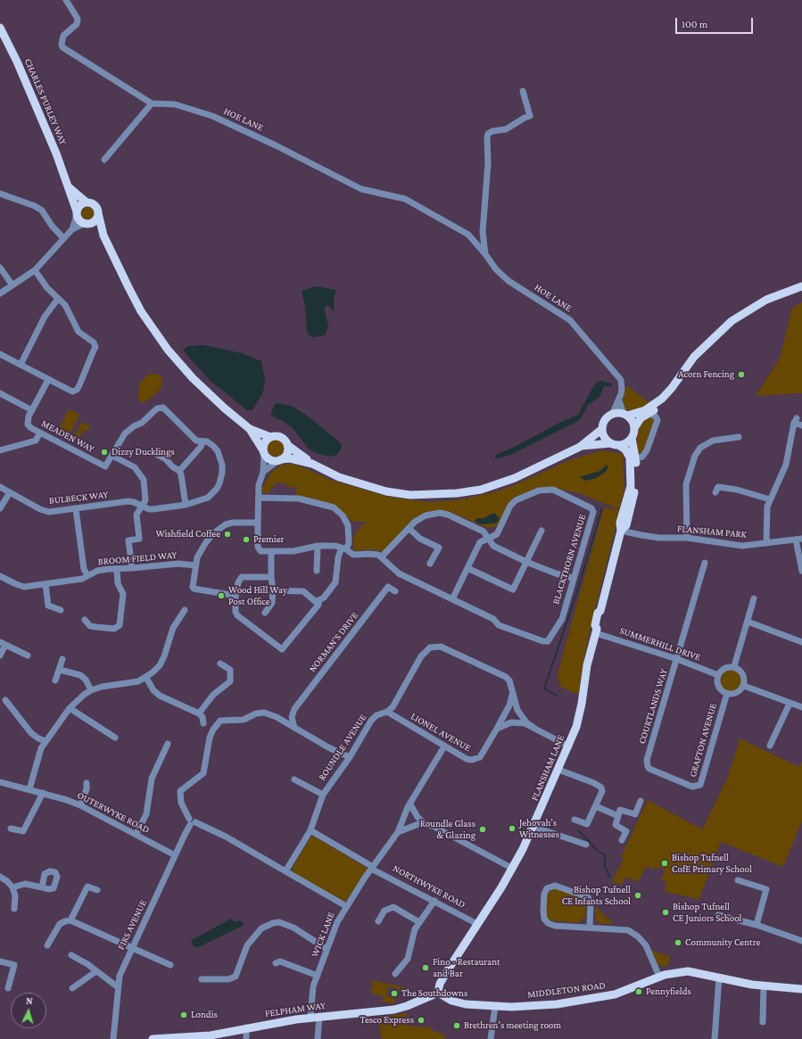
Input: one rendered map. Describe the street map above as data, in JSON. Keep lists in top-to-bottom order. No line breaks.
{"streets":{"main road":["CHARLES PURLEY WAY","FLANSHAM LANE","MIDDLETON ROAD","FELPHAM WAY"],"street":["HOE LANE","MEADEN WAY","BULBECK WAY","FLANSHAM PARK","BROOM FIELD WAY","BLACKTHORN AVENUE","NORMAN'S DRIVE","SUMMERHILL DRIVE","COURTLANDS WAY","LIONEL AVENUE","GRAFTON AVENUE","ROUNDLE AVENUE","OUTERWYKE ROAD","NORTHWYKE ROAD","FIRS AVENUE","WICK LANE"]},"crossings":[["HOE LANE","FLANSHAM LANE"],["MEADEN WAY","BULBECK WAY"],["FLANSHAM PARK","FLANSHAM LANE"],["SUMMERHILL DRIVE","COURTLANDS WAY"],["SUMMERHILL DRIVE","GRAFTON AVENUE"],["SUMMERHILL DRIVE","FLANSHAM LANE"],["COURTLANDS WAY","GRAFTON AVENUE"],["LIONEL AVENUE","ROUNDLE AVENUE"],["LIONEL AVENUE","WICK LANE"],["ROUNDLE AVENUE","NORTHWYKE ROAD"],["FLANSHAM LANE","NORTHWYKE ROAD"],["FLANSHAM LANE","MIDDLETON ROAD"],["FLANSHAM LANE","FELPHAM WAY"],["OUTERWYKE ROAD","FIRS AVENUE"],["NORTHWYKE ROAD","WICK LANE"],["WICK LANE","FELPHAM WAY"],["MIDDLETON ROAD","FELPHAM WAY"]],"places":["Acorn Fencing","Dizzy Ducklings","Wishfield Coffee","Premier","Wood Hill Way Post Office","Jehovah’s Witnesses","Roundle Glass & Glazing","Bishop Tufnell CofE Primary School","Bishop Tufnell CE Infants School","Bishop Tufnell CE Juniors School","Community Centre","Fino - Restaurant and Bar","Pennyfields","The Southdowns","Londis","Tesco Express","Brethren's meeting room"],"scale_bar":"100 m","north":"top"}
